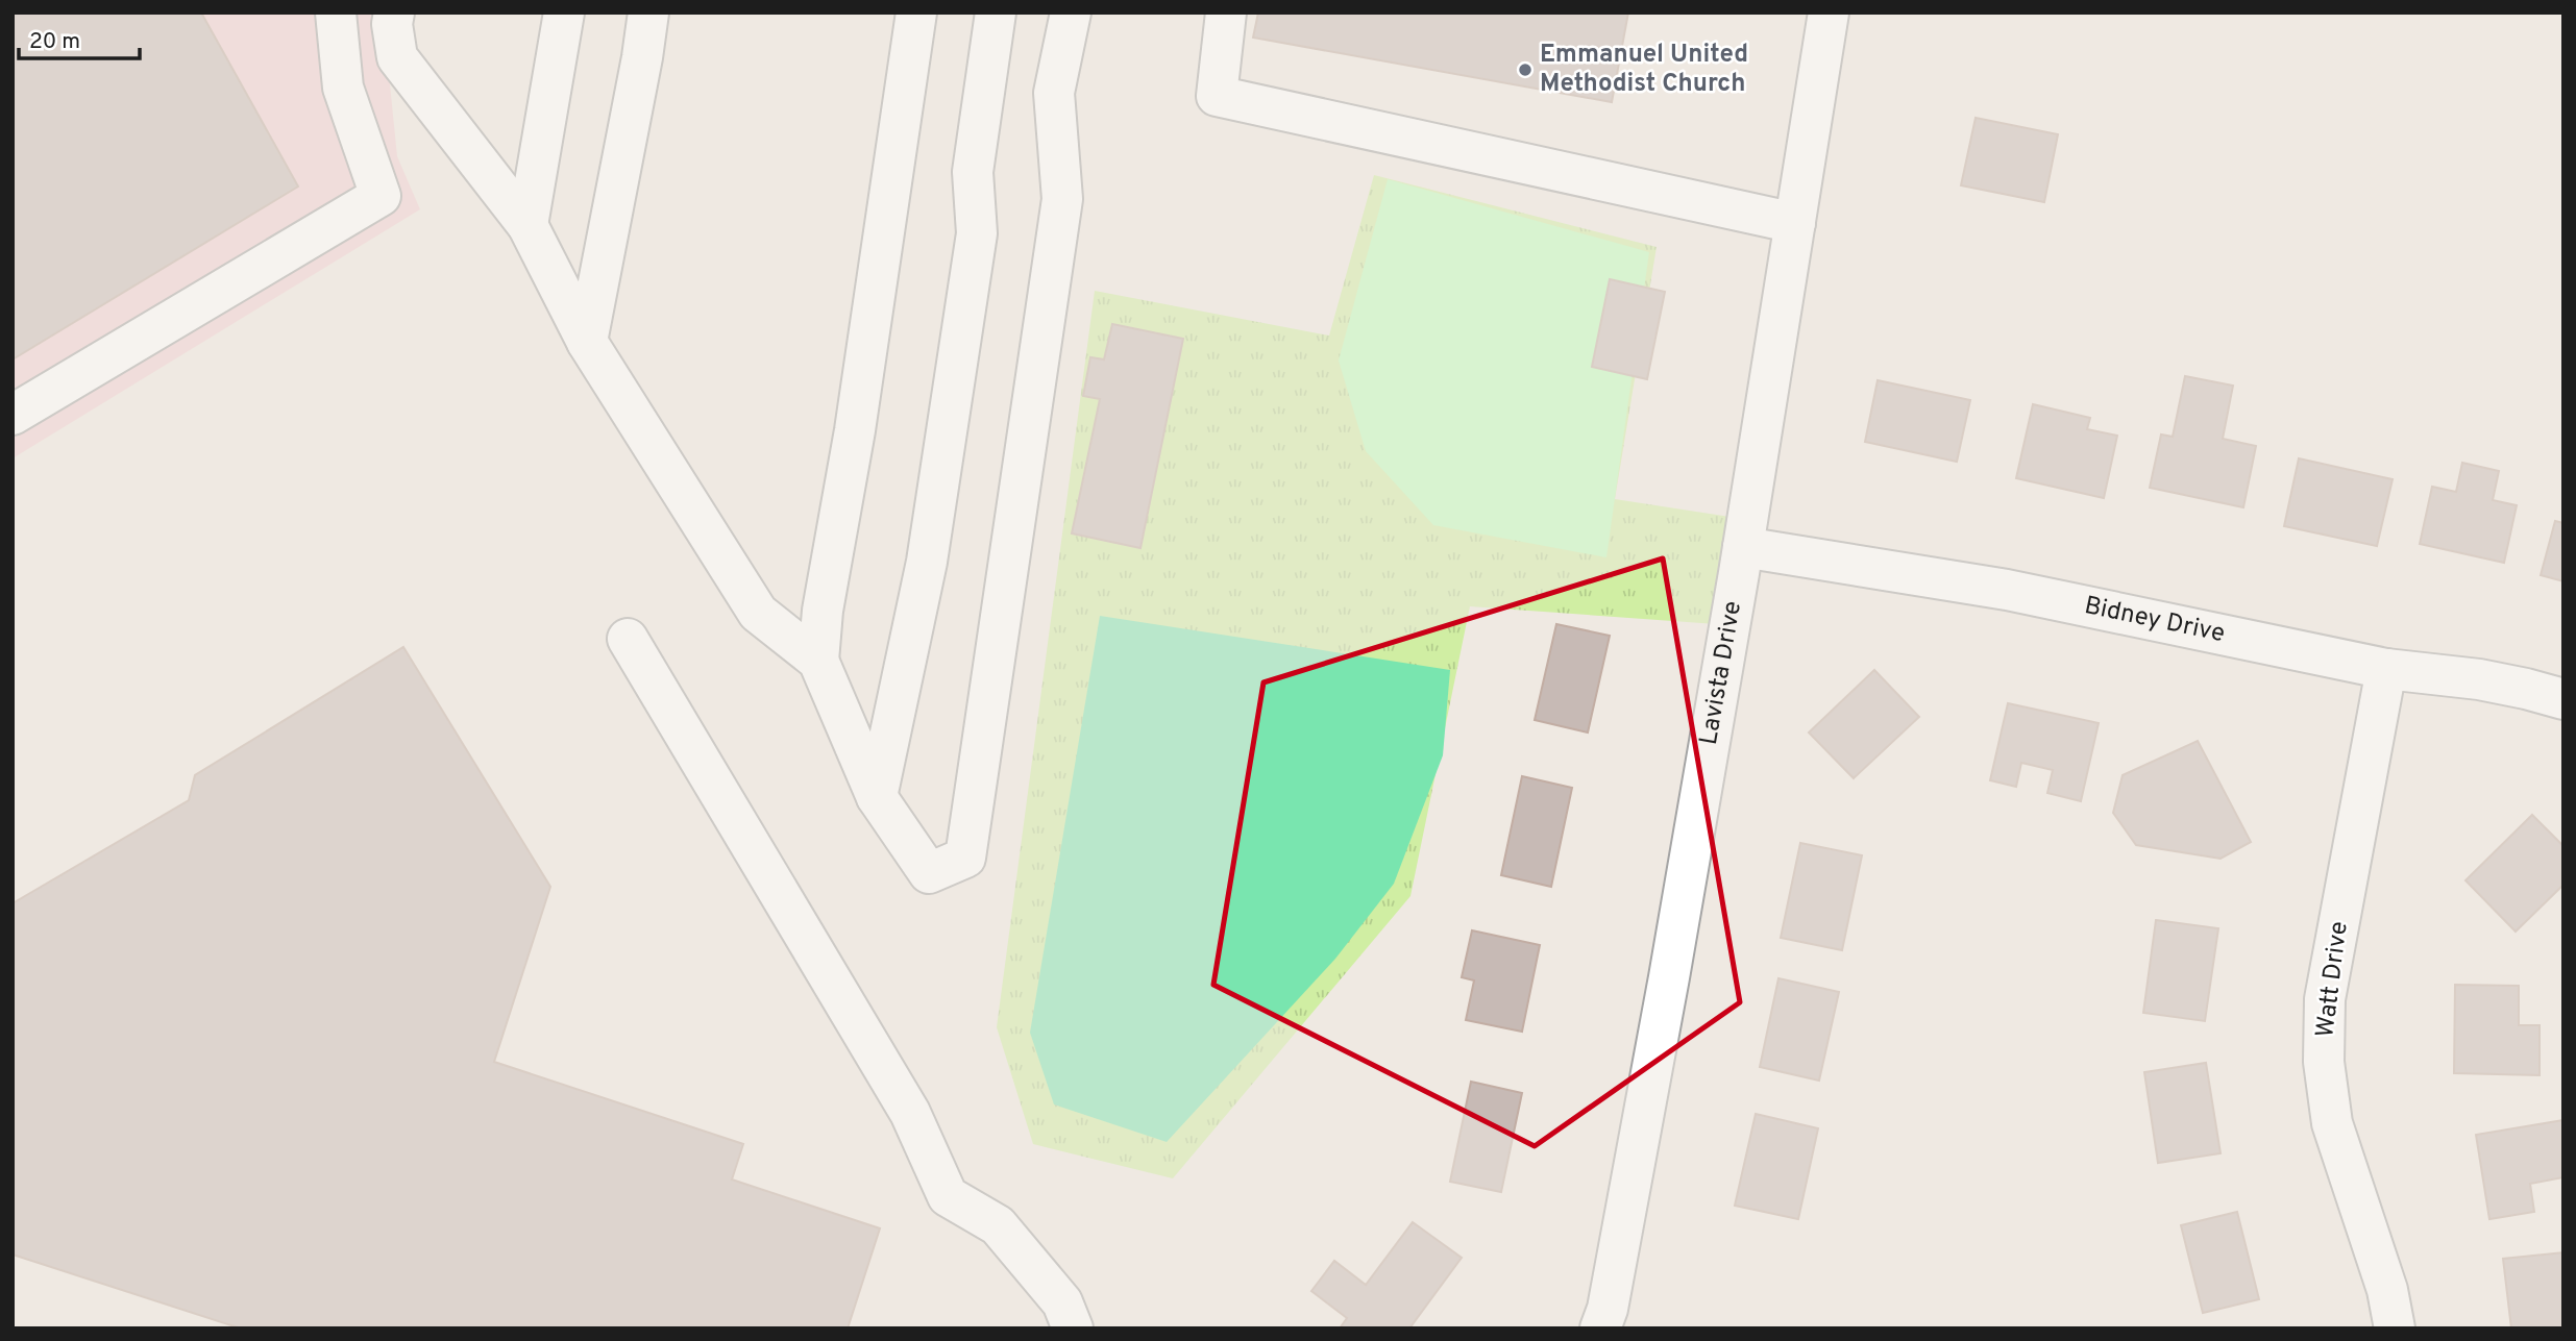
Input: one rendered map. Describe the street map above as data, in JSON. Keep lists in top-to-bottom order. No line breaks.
{"streets":{"street":["Bidney Drive","Lavista Drive","Watt Drive"]},"crossings":[["Bidney Drive","Lavista Drive"],["Bidney Drive","Watt Drive"]],"places":["Emmanuel United Methodist Church"],"scale_bar":"20 m"}
